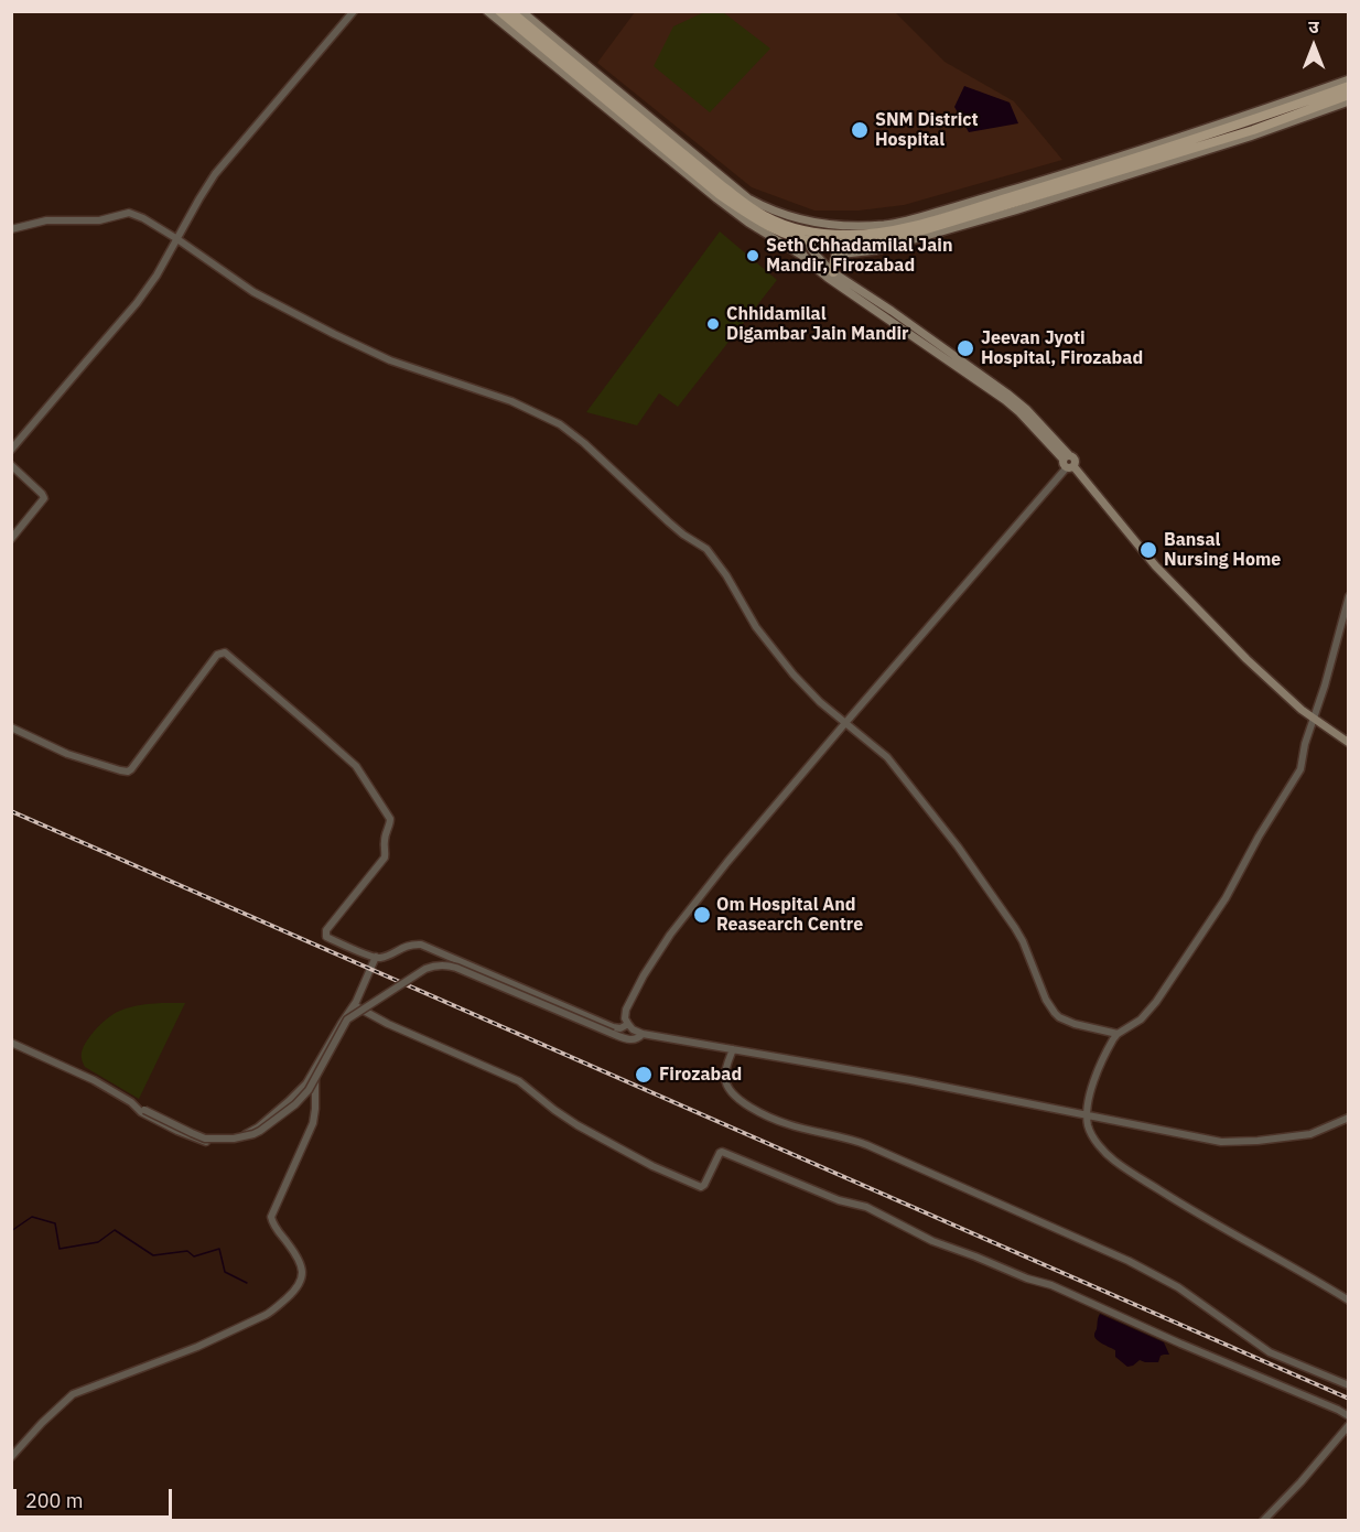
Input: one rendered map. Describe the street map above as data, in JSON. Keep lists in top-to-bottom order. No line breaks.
{"places":["SNM District Hospital","Seth Chhadamilal Jain Mandir, Firozabad","Chhidamilal Digambar Jain Mandir","Jeevan Jyoti Hospital, Firozabad","Bansal Nursing Home","Om Hospital And Reasearch Centre","Firozabad"],"scale_bar":"200 m","north":"top"}
